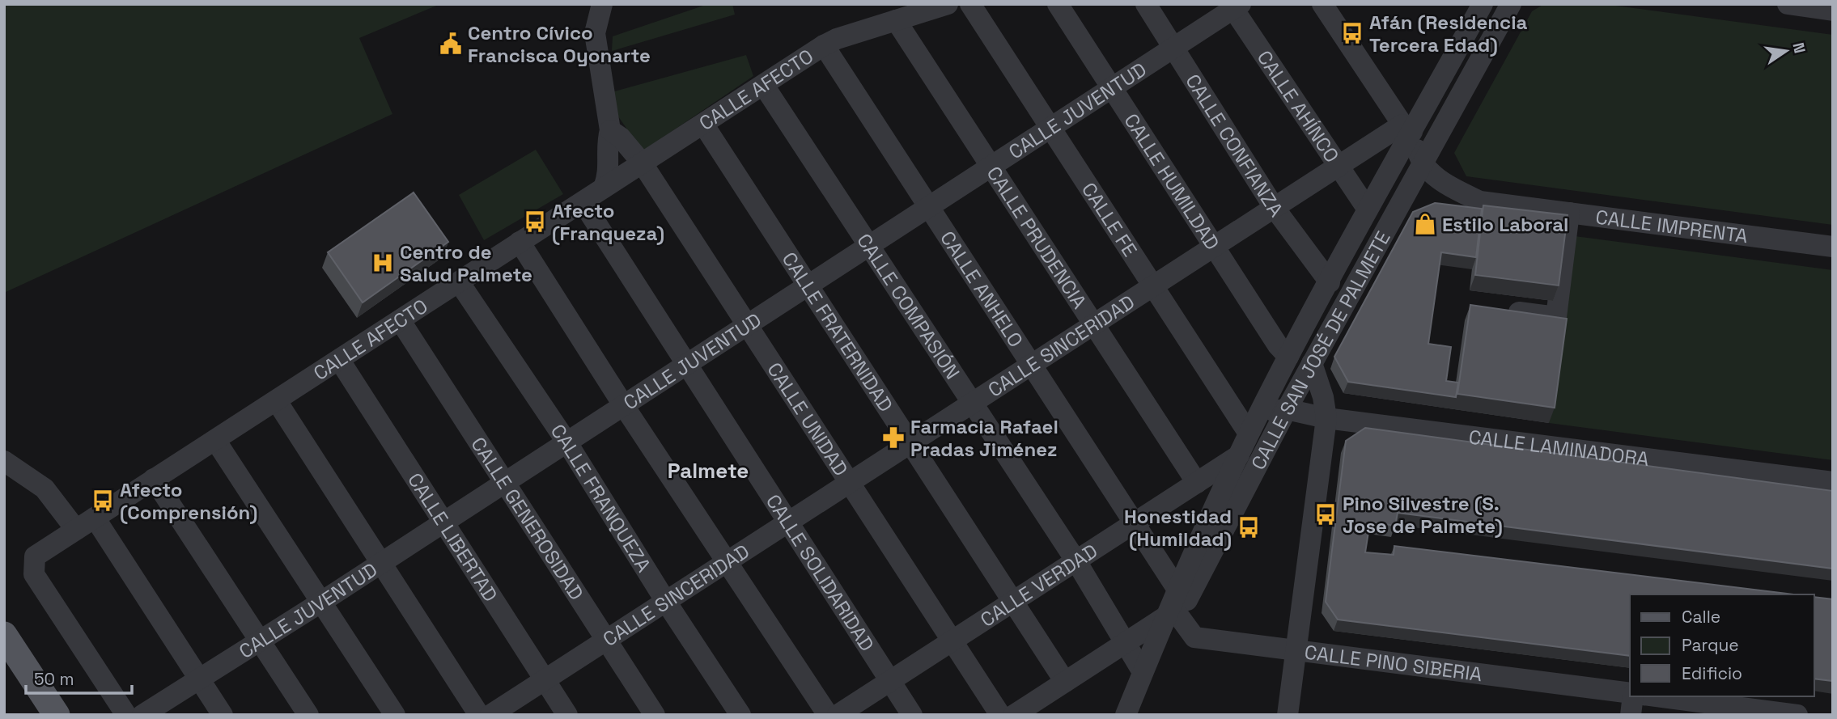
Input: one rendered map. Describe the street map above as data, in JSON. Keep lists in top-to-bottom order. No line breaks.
{"streets":{"street":["CALLE AFECTO","CALLE AHÍNCO","CALLE JUVENTUD","CALLE CONFIANZA","CALLE HUMILDAD","CALLE FE","CALLE IMPRENTA","CALLE PRUDENCIA","CALLE ANHELO","CALLE COMPASIÓN","CALLE FRATERNIDAD","CALLE SINCERIDAD","CALLE SAN JOSÉ DE PALMETE","CALLE UNIDAD","CALLE LAMINADORA","CALLE FRANQUEZA","CALLE GENEROSIDAD","CALLE LIBERTAD","CALLE SOLIDARIDAD","CALLE VERDAD","CALLE PINO SIBERIA"]},"crossings":[["CALLE AFECTO","CALLE PRUDENCIA"],["CALLE AFECTO","CALLE ANHELO"],["CALLE AFECTO","CALLE COMPASIÓN"],["CALLE AFECTO","CALLE FRATERNIDAD"],["CALLE AFECTO","CALLE UNIDAD"],["CALLE AFECTO","CALLE FRANQUEZA"],["CALLE AFECTO","CALLE GENEROSIDAD"],["CALLE AFECTO","CALLE LIBERTAD"],["CALLE AFECTO","CALLE SOLIDARIDAD"],["CALLE AHÍNCO","CALLE JUVENTUD"],["CALLE AHÍNCO","CALLE SINCERIDAD"],["CALLE AHÍNCO","CALLE SAN JOSÉ DE PALMETE"],["CALLE JUVENTUD","CALLE CONFIANZA"],["CALLE JUVENTUD","CALLE HUMILDAD"],["CALLE JUVENTUD","CALLE FE"],["CALLE JUVENTUD","CALLE PRUDENCIA"],["CALLE JUVENTUD","CALLE ANHELO"],["CALLE JUVENTUD","CALLE COMPASIÓN"],["CALLE JUVENTUD","CALLE FRATERNIDAD"],["CALLE JUVENTUD","CALLE UNIDAD"],["CALLE JUVENTUD","CALLE FRANQUEZA"],["CALLE JUVENTUD","CALLE GENEROSIDAD"],["CALLE JUVENTUD","CALLE LIBERTAD"],["CALLE JUVENTUD","CALLE SOLIDARIDAD"],["CALLE CONFIANZA","CALLE SINCERIDAD"],["CALLE CONFIANZA","CALLE SAN JOSÉ DE PALMETE"],["CALLE HUMILDAD","CALLE SINCERIDAD"],["CALLE HUMILDAD","CALLE SAN JOSÉ DE PALMETE"],["CALLE FE","CALLE SINCERIDAD"],["CALLE FE","CALLE SAN JOSÉ DE PALMETE"],["CALLE IMPRENTA","CALLE SAN JOSÉ DE PALMETE"],["CALLE PRUDENCIA","CALLE SINCERIDAD"],["CALLE PRUDENCIA","CALLE VERDAD"],["CALLE ANHELO","CALLE SINCERIDAD"],["CALLE ANHELO","CALLE SAN JOSÉ DE PALMETE"],["CALLE ANHELO","CALLE VERDAD"],["CALLE COMPASIÓN","CALLE SINCERIDAD"],["CALLE COMPASIÓN","CALLE SAN JOSÉ DE PALMETE"],["CALLE COMPASIÓN","CALLE VERDAD"],["CALLE FRATERNIDAD","CALLE SINCERIDAD"],["CALLE FRATERNIDAD","CALLE VERDAD"],["CALLE SINCERIDAD","CALLE SAN JOSÉ DE PALMETE"],["CALLE SINCERIDAD","CALLE UNIDAD"],["CALLE SINCERIDAD","CALLE FRANQUEZA"],["CALLE SINCERIDAD","CALLE GENEROSIDAD"],["CALLE SINCERIDAD","CALLE LIBERTAD"],["CALLE SINCERIDAD","CALLE SOLIDARIDAD"],["CALLE SAN JOSÉ DE PALMETE","CALLE LAMINADORA"],["CALLE SAN JOSÉ DE PALMETE","CALLE VERDAD"],["CALLE SAN JOSÉ DE PALMETE","CALLE PINO SIBERIA"],["CALLE UNIDAD","CALLE VERDAD"],["CALLE SOLIDARIDAD","CALLE VERDAD"]],"districts":["Palmete"],"places":{"bus stop":["Afán (Residencia Tercera Edad)","Afecto (Franqueza)","Afecto (Comprensión)","Pino Silvestre (S. Jose de Palmete)","Honestidad (Humildad)"],"public building":["Centro Cívico Francisca Oyonarte"],"shop":["Estilo Laboral"],"hospital":["Centro de Salud Palmete"],"pharmacy":["Farmacia Rafael Pradas Jiménez"]},"legend":["Calle","Parque","Edificio"],"scale_bar":"50 m","north":"right"}
